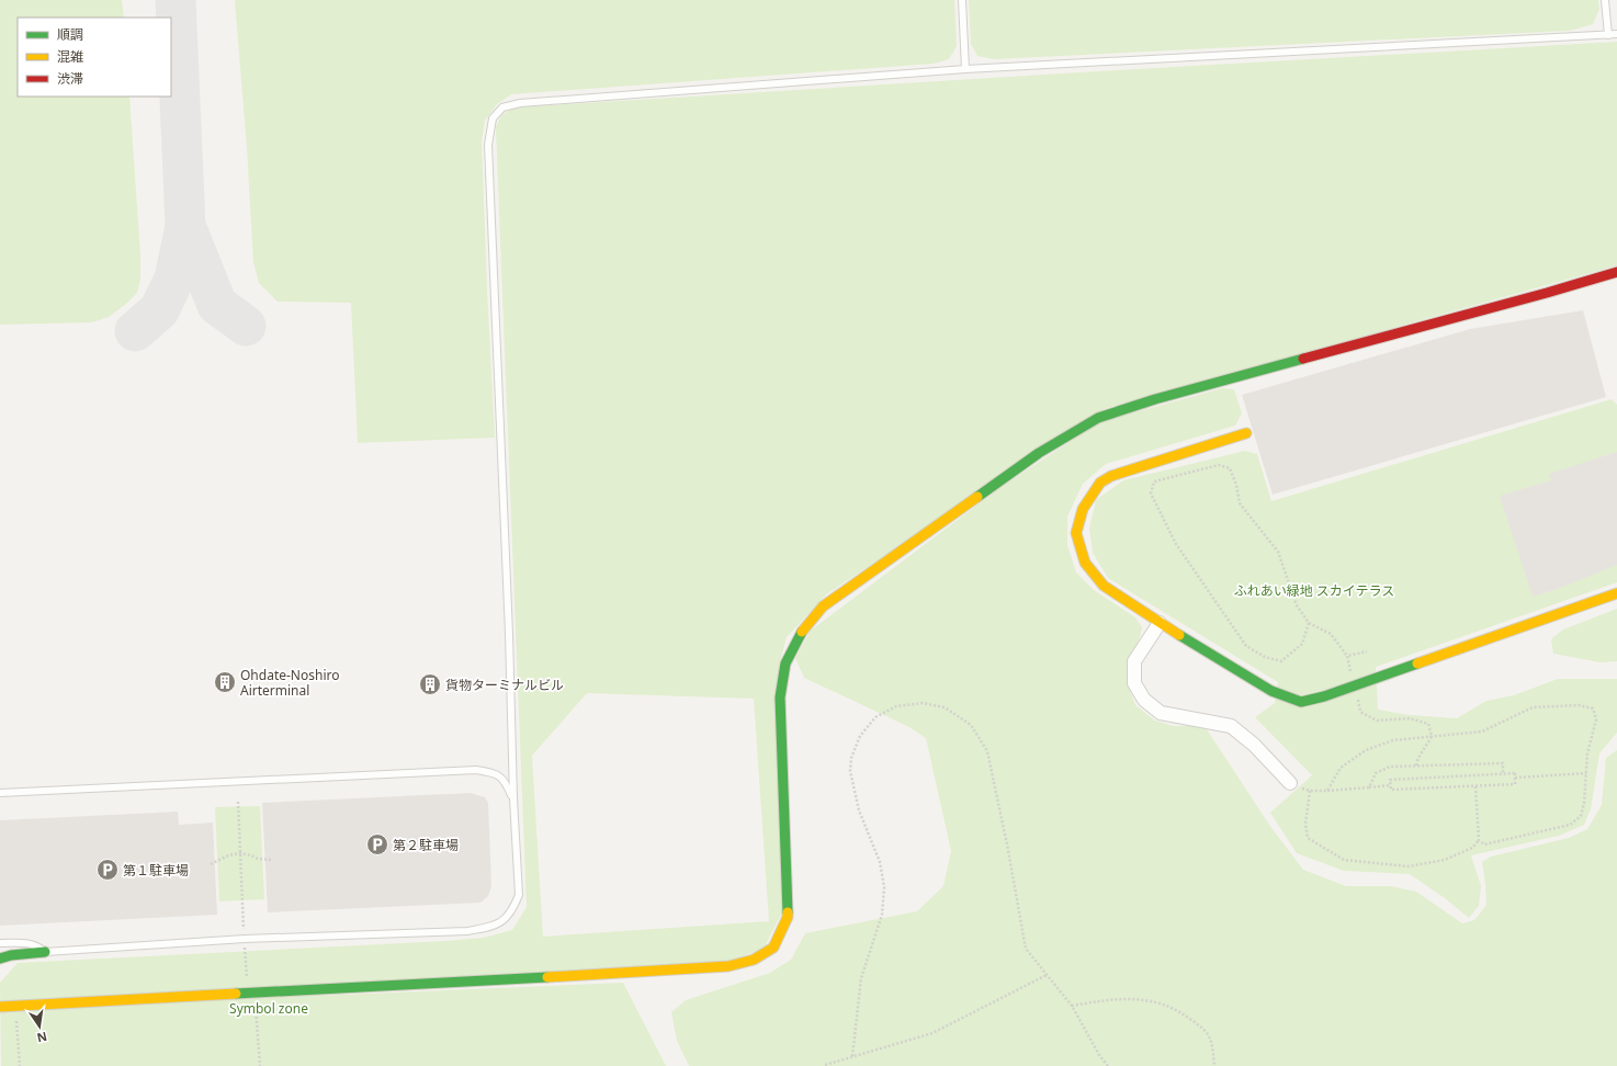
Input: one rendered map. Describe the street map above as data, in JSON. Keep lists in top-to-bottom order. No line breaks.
{"parks":["ふれあい緑地 スカイテラス","Symbol zone"],"places":{"building":["Ohdate-Noshiro Airterminal","貨物ターミナルビル"],"parking":["第２駐車場","第１駐車場"]},"legend":["順調","混雑","渋滞"],"north":"bottom"}
